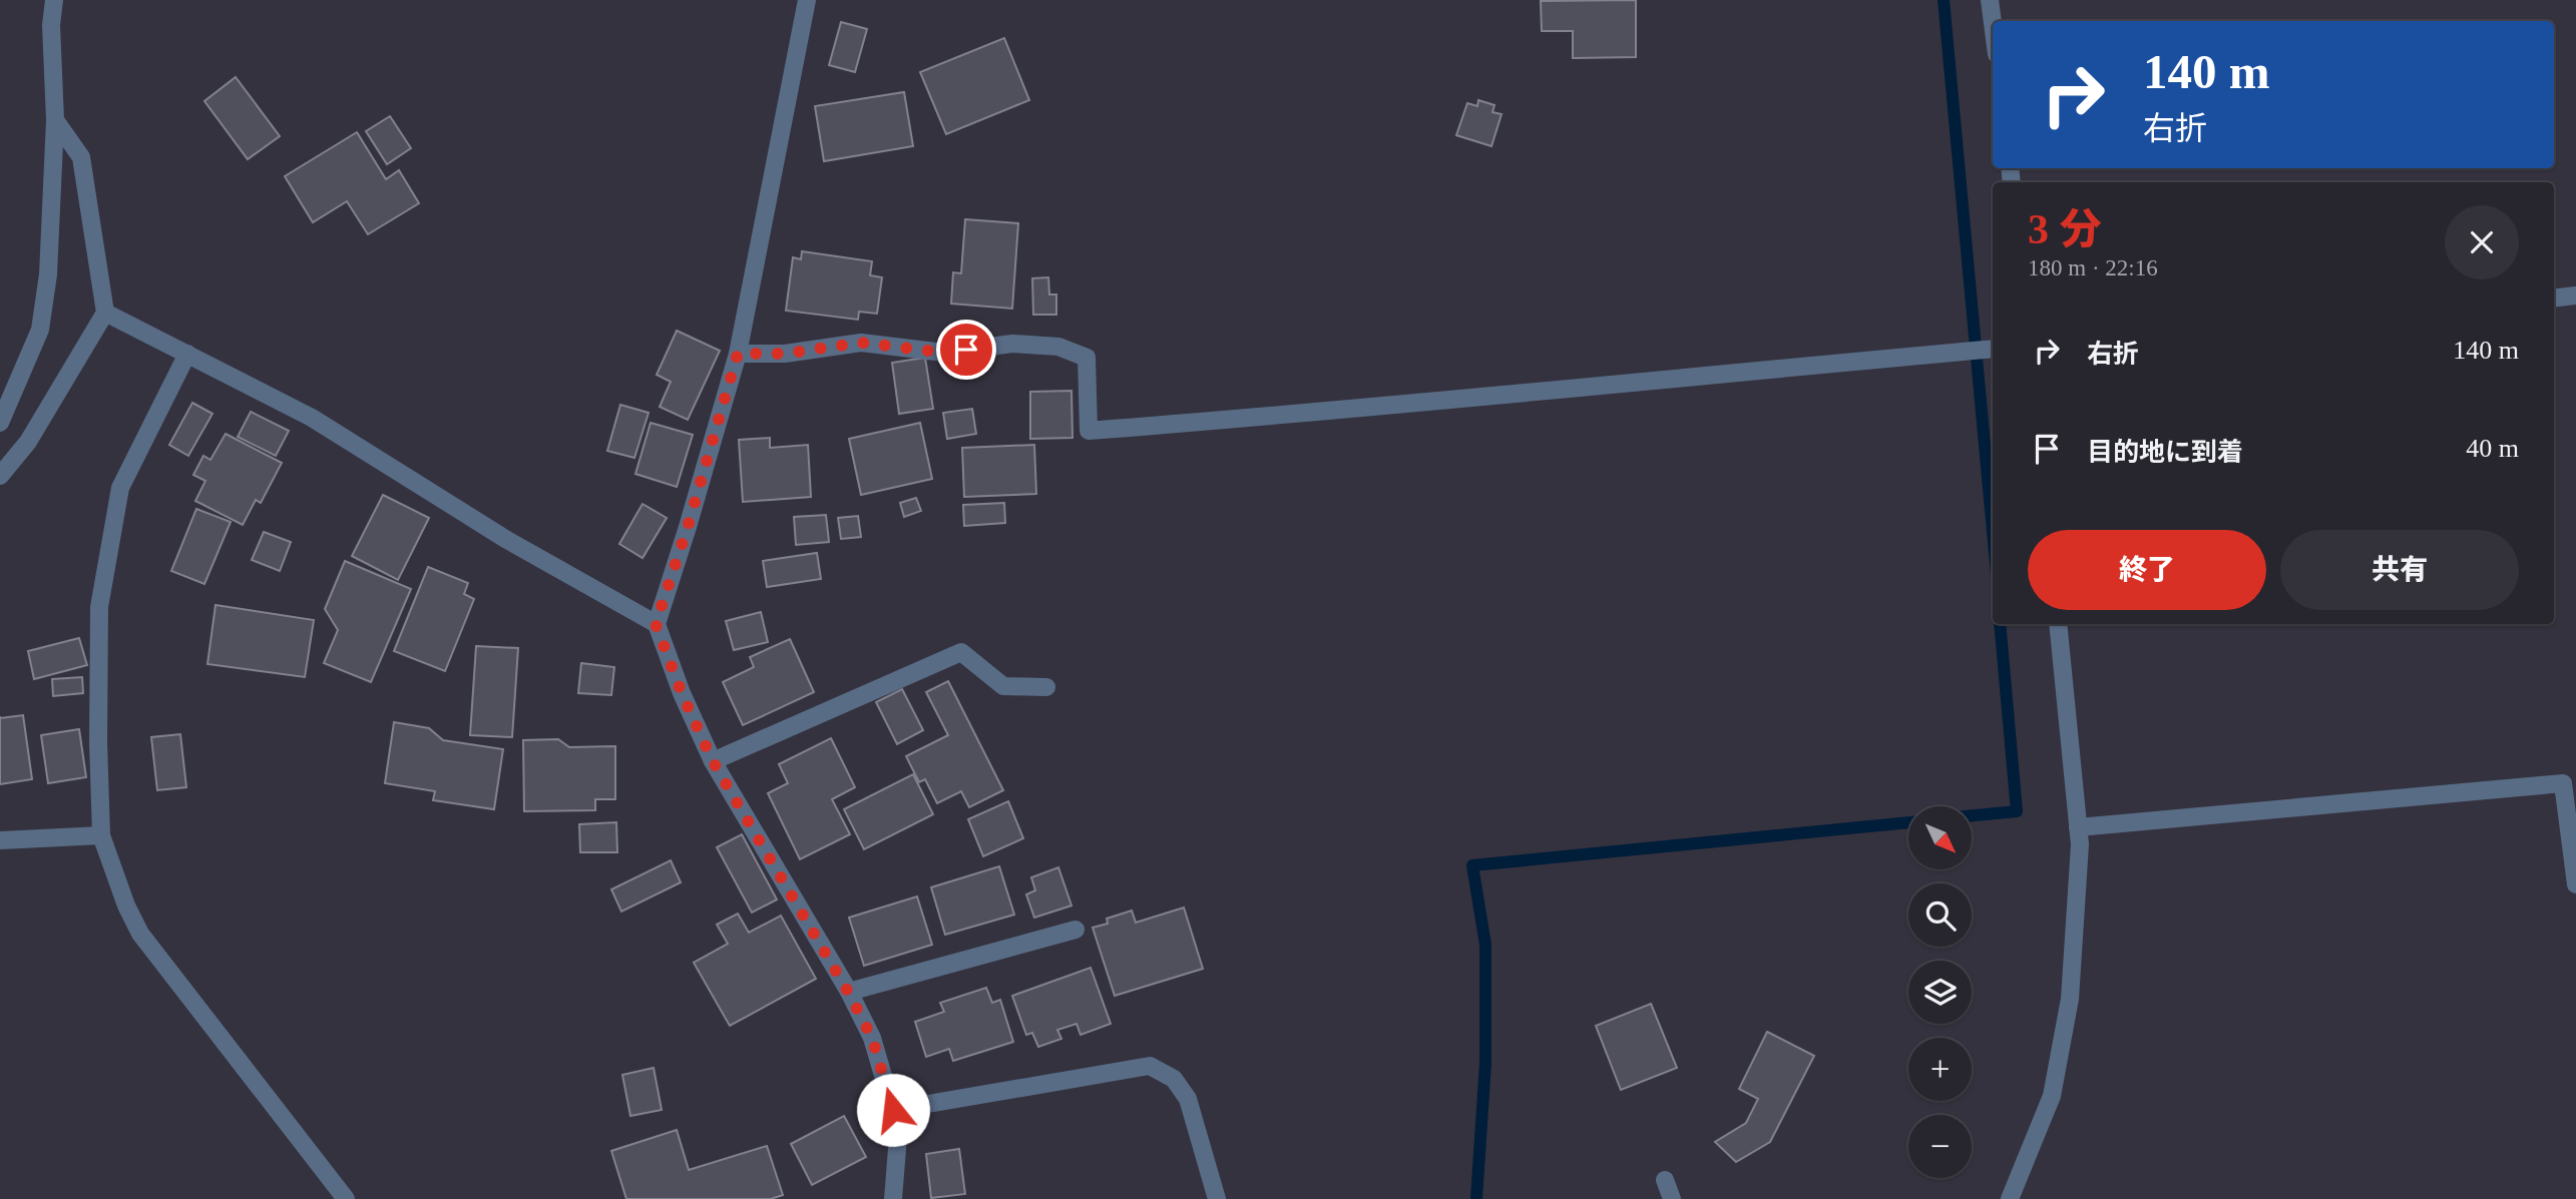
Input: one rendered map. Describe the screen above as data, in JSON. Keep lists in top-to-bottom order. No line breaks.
{"north":"bottom right","page":{"turn":["140 m","右折"],"heading":["3 分","180 m · 22:16"],"list":[{"name":"右折","value":"140 m"},{"name":"目的地に到着","value":"40 m"}],"buttons":["終了","共有"],"map_buttons":["+","−"]}}
